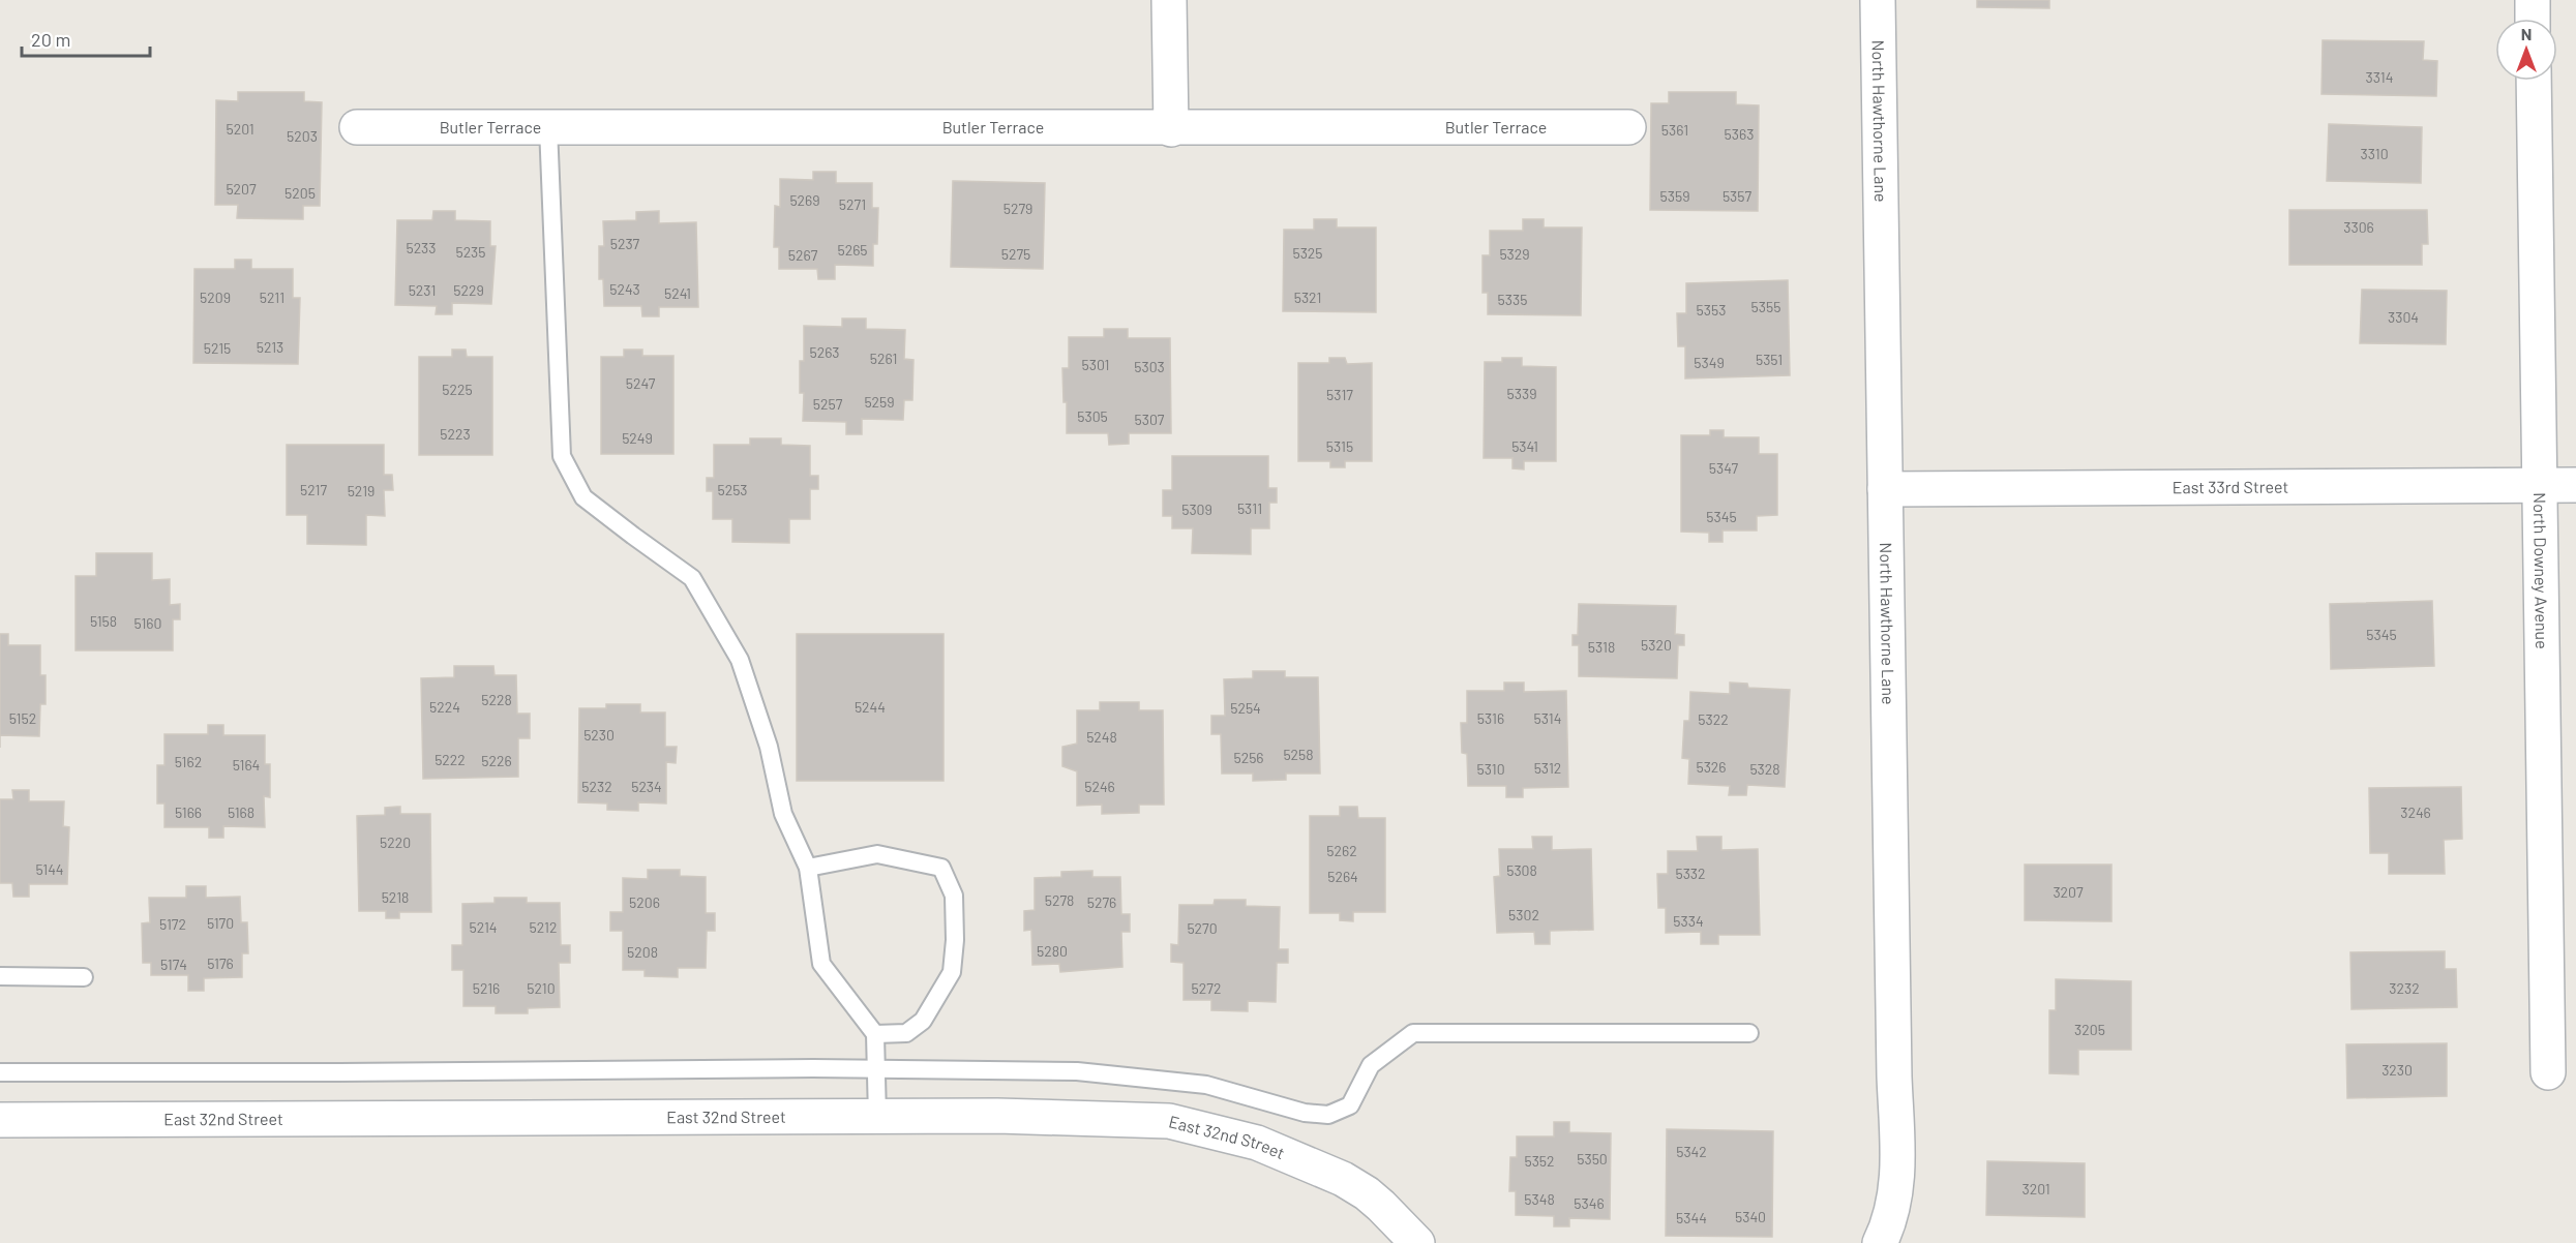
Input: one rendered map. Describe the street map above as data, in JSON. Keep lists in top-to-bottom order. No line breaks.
{"streets":{"street":["North Hawthorne Lane","Butler Terrace","East 33rd Street","North Downey Avenue","East 32nd Street"]},"crossings":[["North Hawthorne Lane","East 33rd Street"],["East 33rd Street","North Downey Avenue"]],"house_numbers":["3314","5201","5361","5363","5203","3310","5207","5205","5359","5357","5269","5271","5279","3306","5237","5233","5265","5235","5325","5275","5329","5267","5243","5231","5229","5241","5209","5211","5321","5335","5355","5353","3304","5213","5215","5263","5261","5351","5349","5301","5303","5247","5225","5339","5317","5259","5257","5305","5307","5223","5249","5315","5341","5347","5217","5253","5219","5311","5309","5345","5158","5160","5345","5320","5318","5228","5224","5244","5254","5152","5316","5314","5322","5230","5248","5258","5256","5222","5226","5162","5164","5326","5312","5310","5328","5232","5234","5246","5166","5168","3246","5220","5262","5144","5308","5332","5264","3207","5218","5278","5206","5276","5302","5334","5170","5172","5214","5212","5270","5280","5208","5176","5174","5216","5210","5272","3232","3205","3230","5342","5350","5352","3201","5348","5346","5340","5344"],"scale_bar":"20 m","north":"top"}
